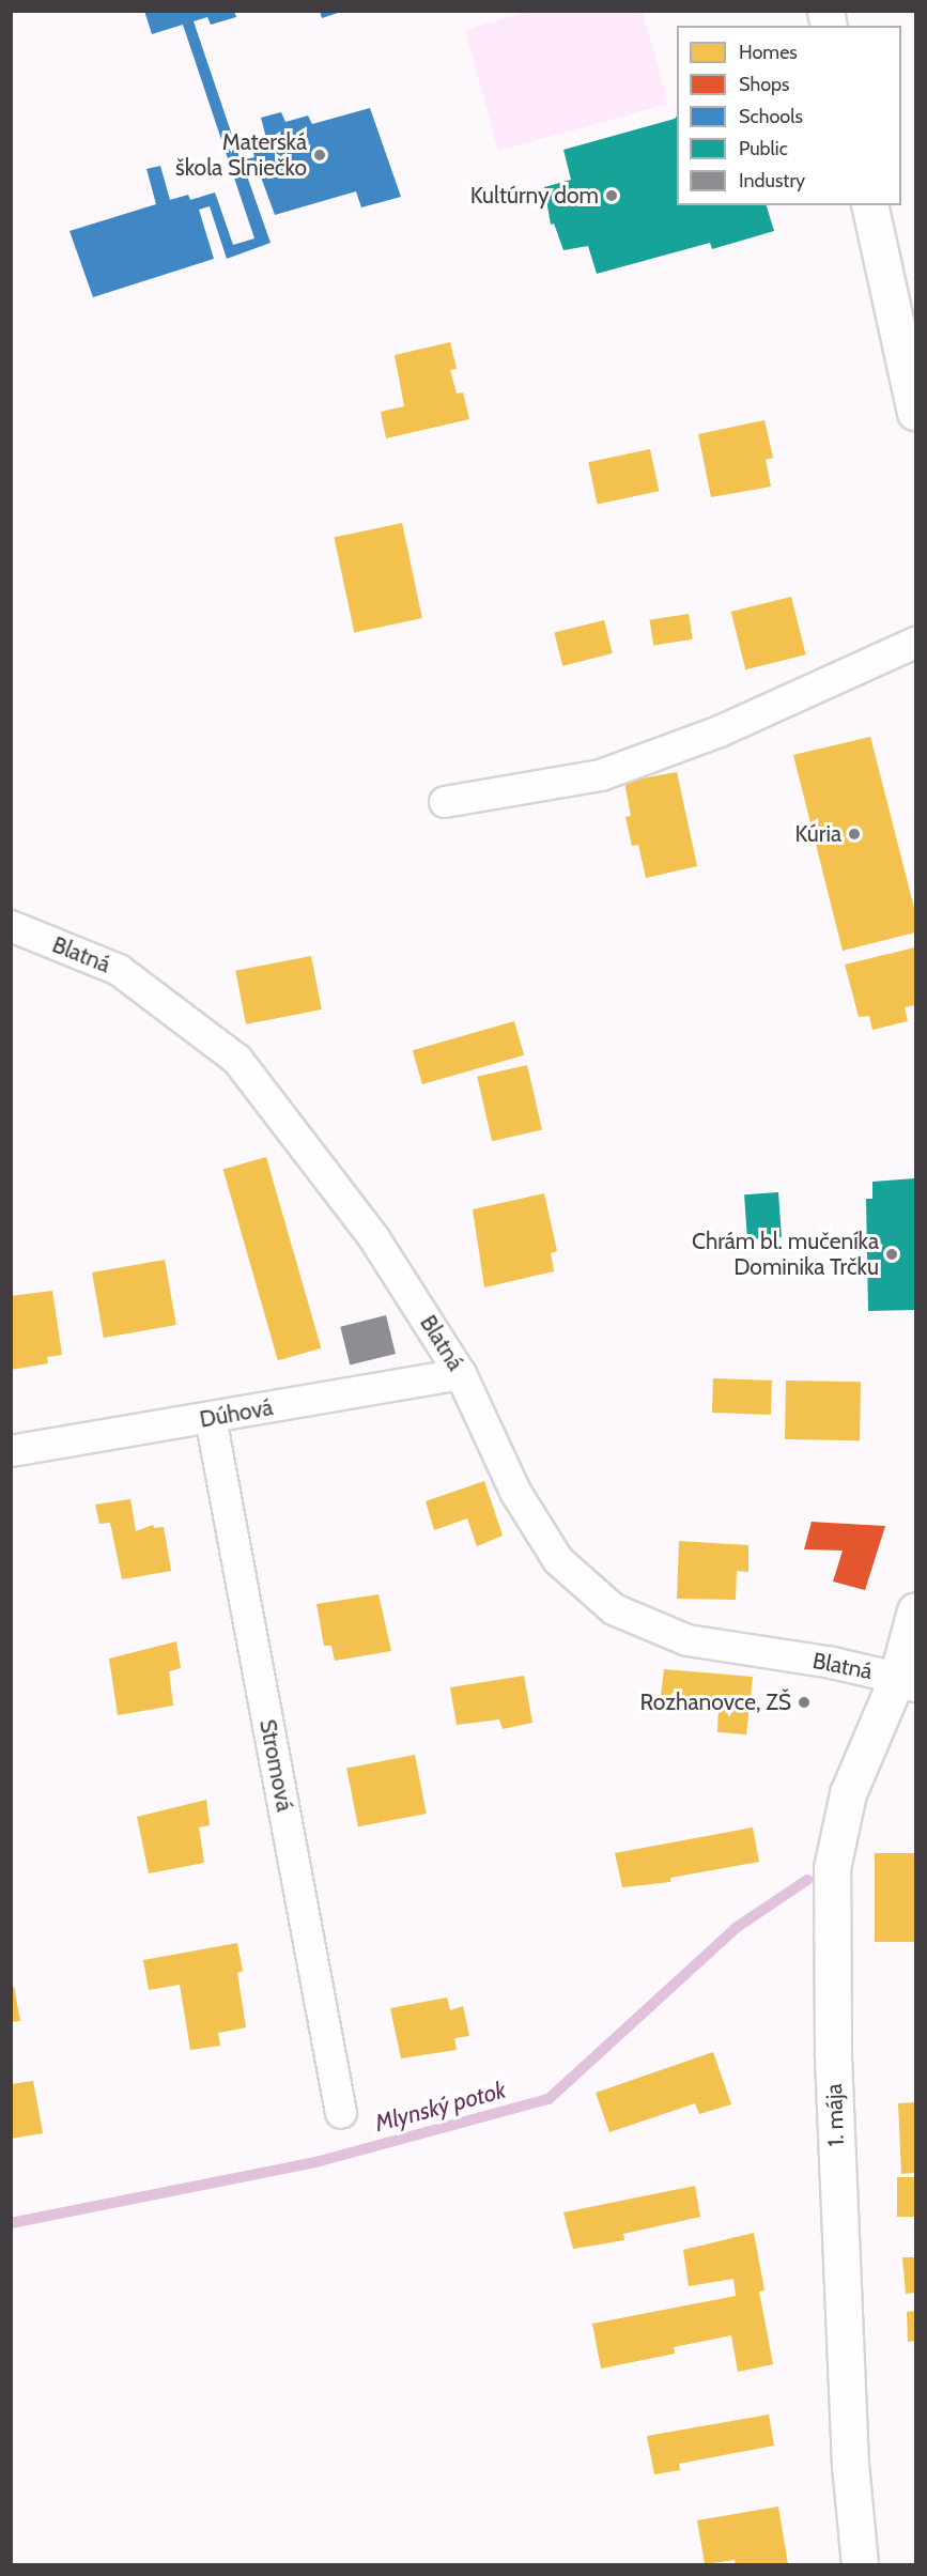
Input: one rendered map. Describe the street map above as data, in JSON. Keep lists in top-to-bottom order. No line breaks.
{"streets":{"street":["Blatná","Dúhová","Stromová","1. mája"]},"crossings":[["Blatná","Dúhová"],["Blatná","1. mája"],["Dúhová","Stromová"]],"water":["Mlynský potok"],"places":["Materská škola Slniečko","Kultúrny dom","Kúria","Chrám bl. mučeníka Dominika Trčku","Rozhanovce, ZŠ"],"legend":["Homes","Shops","Schools","Public","Industry"]}
